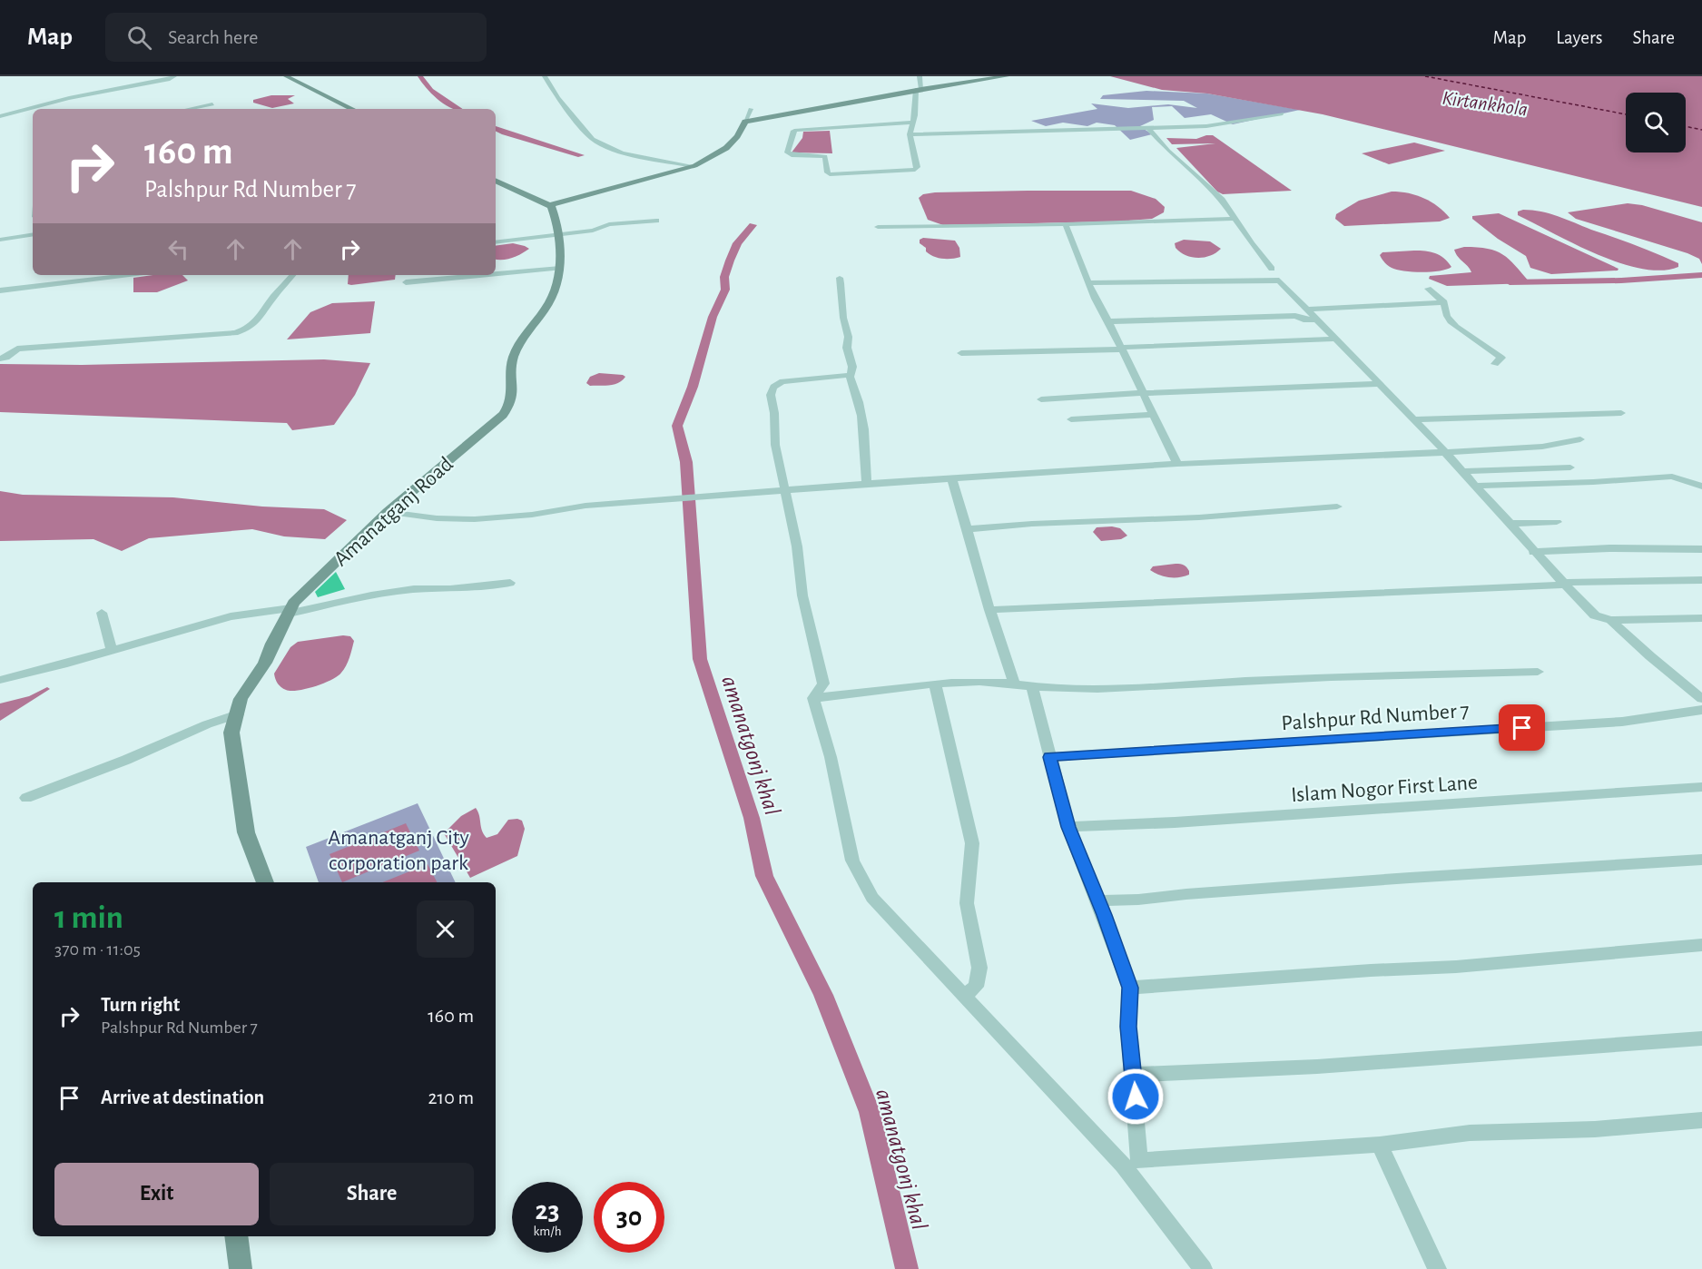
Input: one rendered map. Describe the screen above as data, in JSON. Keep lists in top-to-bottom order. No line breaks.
{"streets":{"main road":["Amanatganj Road"],"street":["Palshpur Rd Number 7","Islam Nogor First Lane"]},"water":["Kirtankhola","amanatgonj khal"],"parks":["Amanatganj City corporation park"],"page":{"header":"Map","search":"Search here","nav":["Map","Layers","Share"],"turn":["160 m","Palshpur Rd Number 7"],"heading":["1 min","370 m · 11:05"],"list":[{"name":"Turn right","note":"Palshpur Rd Number 7","value":"160 m"},{"name":"Arrive at destination","value":"210 m"}],"buttons":["Exit","Share"],"speed":"23 km/h","limit":"30"}}
